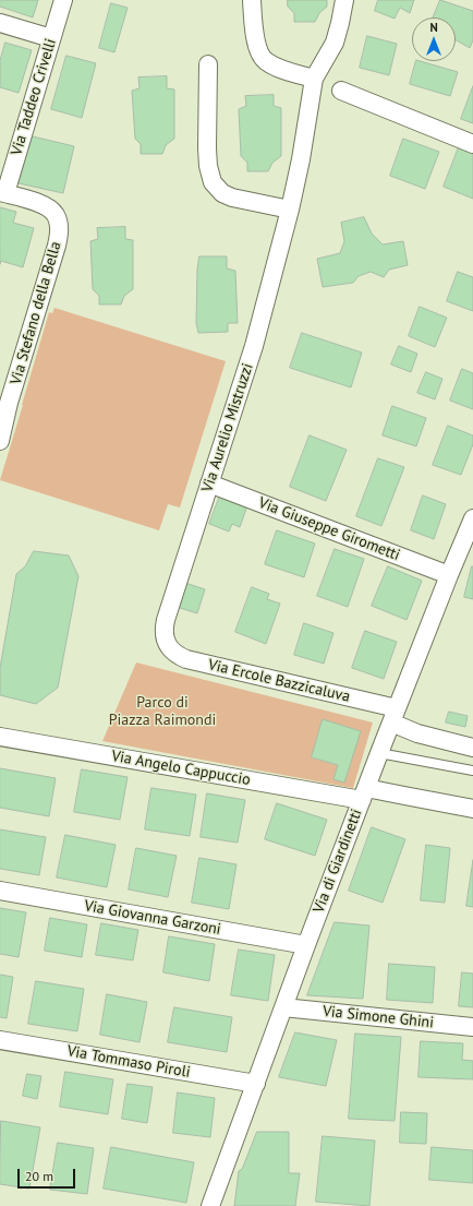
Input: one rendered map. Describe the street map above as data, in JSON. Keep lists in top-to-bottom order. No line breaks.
{"streets":{"street":["Via Taddeo Crivelli","Via Stefano della Bella","Via Aurelio Mistruzzi","Via Giuseppe Girometti","Via Ercole Bazzicaluva","Via Angelo Cappuccio","Via di Giardinetti","Via Giovanna Garzoni","Via Simone Ghini","Via Tommaso Piroli"]},"crossings":[["Via Taddeo Crivelli","Via Stefano della Bella"],["Via Aurelio Mistruzzi","Via Giuseppe Girometti"],["Via Aurelio Mistruzzi","Via Ercole Bazzicaluva"],["Via Giuseppe Girometti","Via di Giardinetti"],["Via Ercole Bazzicaluva","Via di Giardinetti"],["Via Angelo Cappuccio","Via di Giardinetti"],["Via di Giardinetti","Via Giovanna Garzoni"],["Via di Giardinetti","Via Simone Ghini"],["Via di Giardinetti","Via Tommaso Piroli"]],"parks":["Parco di Piazza Raimondi"],"scale_bar":"20 m","north":"top"}
